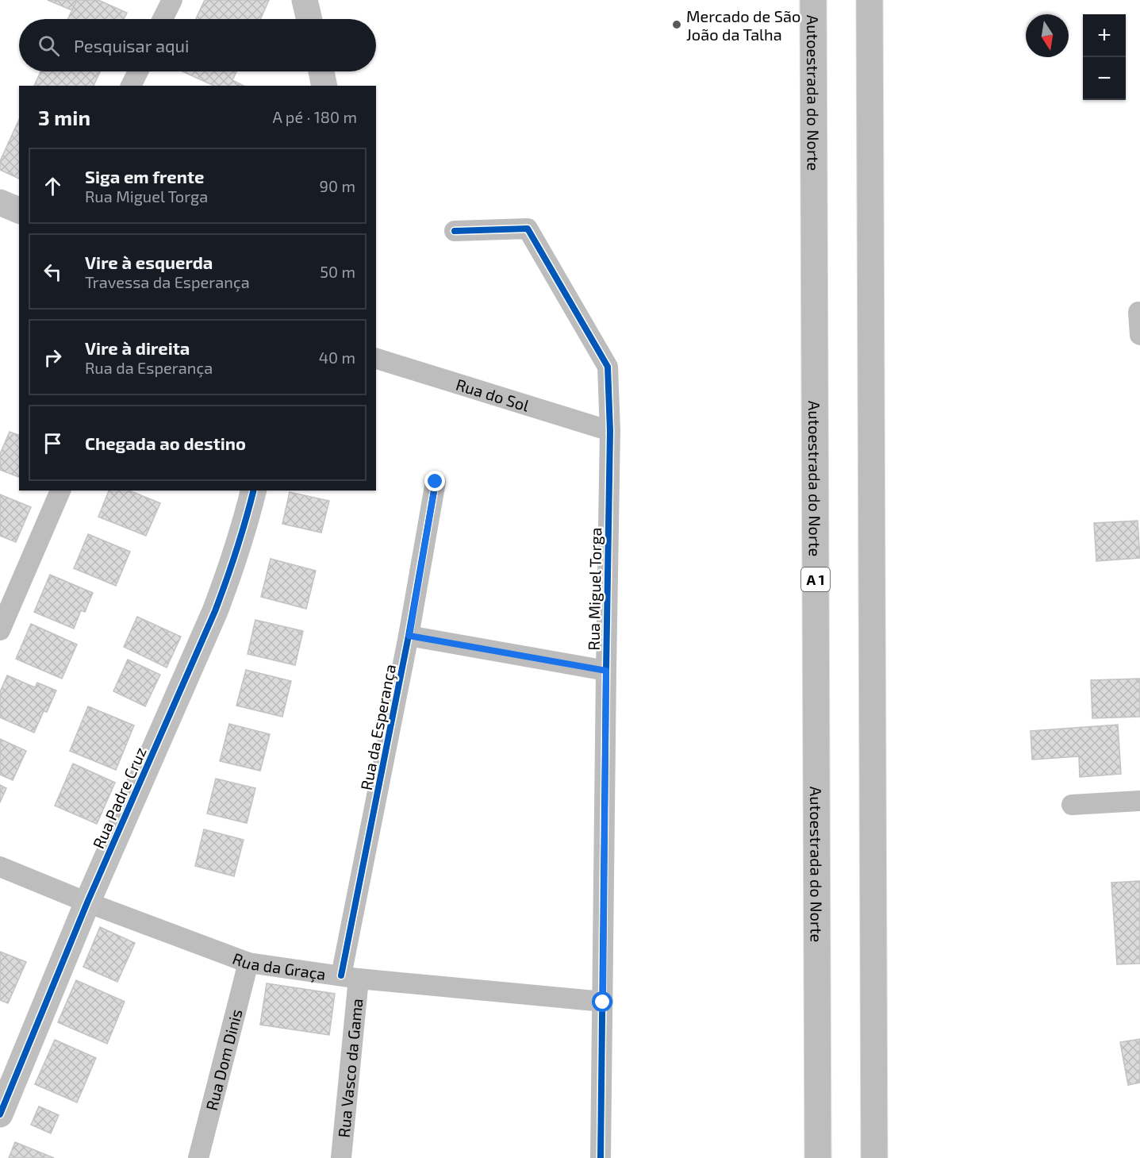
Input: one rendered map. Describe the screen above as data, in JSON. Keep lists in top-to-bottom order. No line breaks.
{"streets":{"highway":["Autoestrada do Norte","A 1"],"street":["Rua do Sol","Rua Miguel Torga","Rua da Esperança","Rua Padre Cruz","Rua da Graça","Rua Dom Dinis","Rua Vasco da Gama"]},"crossings":[["Rua do Sol","Rua Miguel Torga"],["Rua Miguel Torga","Rua da Graça"],["Rua da Esperança","Rua da Graça"],["Rua da Esperança","Rua Vasco da Gama"],["Rua Padre Cruz","Rua da Graça"],["Rua da Graça","Rua Dom Dinis"],["Rua da Graça","Rua Vasco da Gama"]],"places":["Mercado de São João da Talha"],"north":"bottom","page":{"map_buttons":["+","−"],"search":"Pesquisar aqui","heading":["3 min","A pé · 180 m"],"list":[["Siga em frente","Rua Miguel Torga","90 m"],["Vire à esquerda","Travessa da Esperança","50 m"],["Vire à direita","Rua da Esperança","40 m"],"Chegada ao destino"]}}
